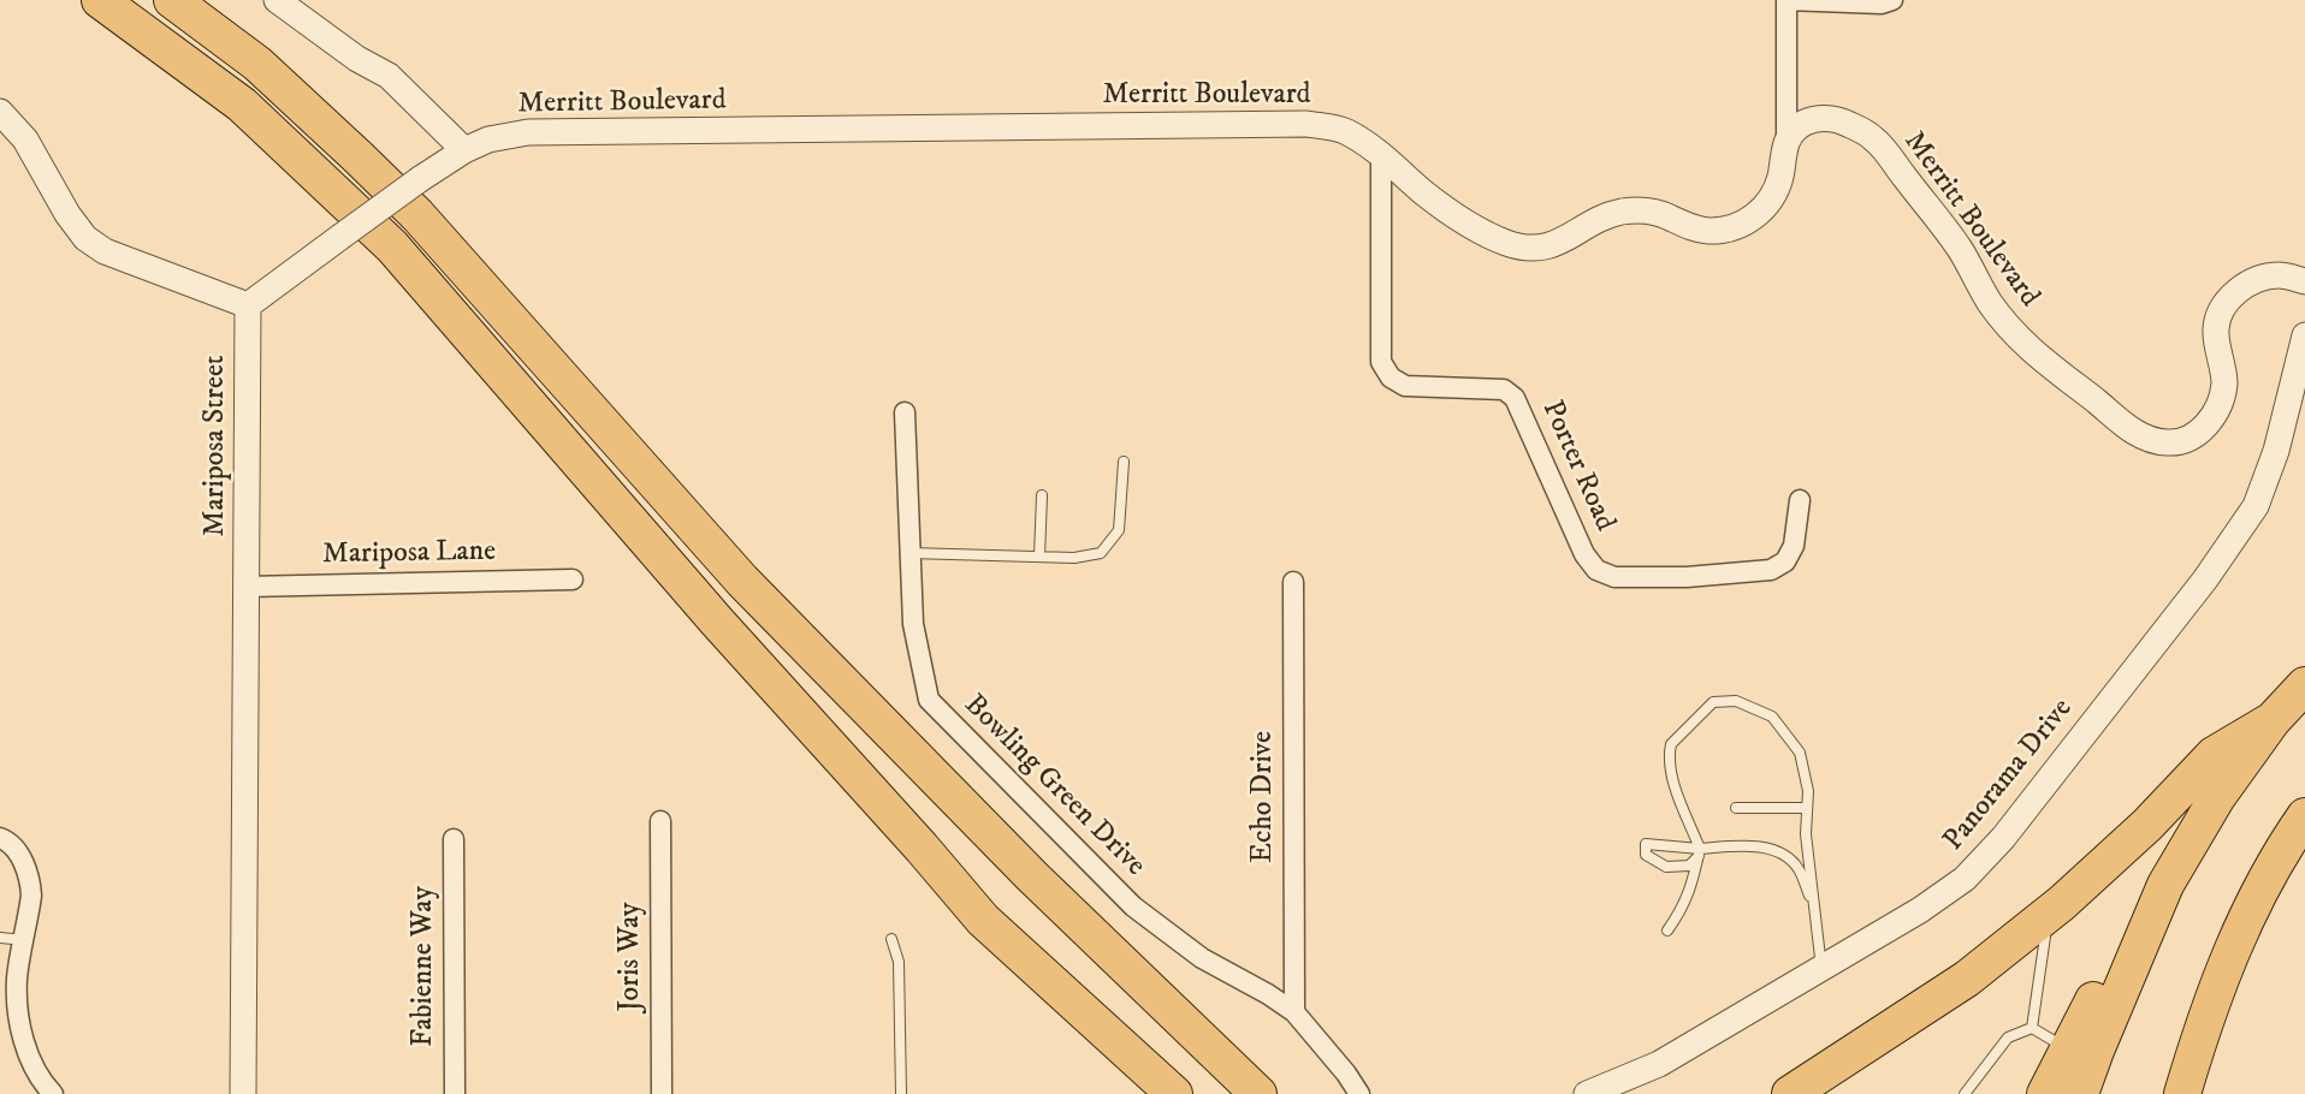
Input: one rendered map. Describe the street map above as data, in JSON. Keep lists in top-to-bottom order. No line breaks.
{"streets":{"street":["Merritt Boulevard","Mariposa Street","Porter Road","Mariposa Lane","Panorama Drive","Bowling Green Drive","Echo Drive","Joris Way","Fabienne Way"]},"crossings":[["Merritt Boulevard","Porter Road"],["Mariposa Street","Mariposa Lane"],["Bowling Green Drive","Echo Drive"]]}
